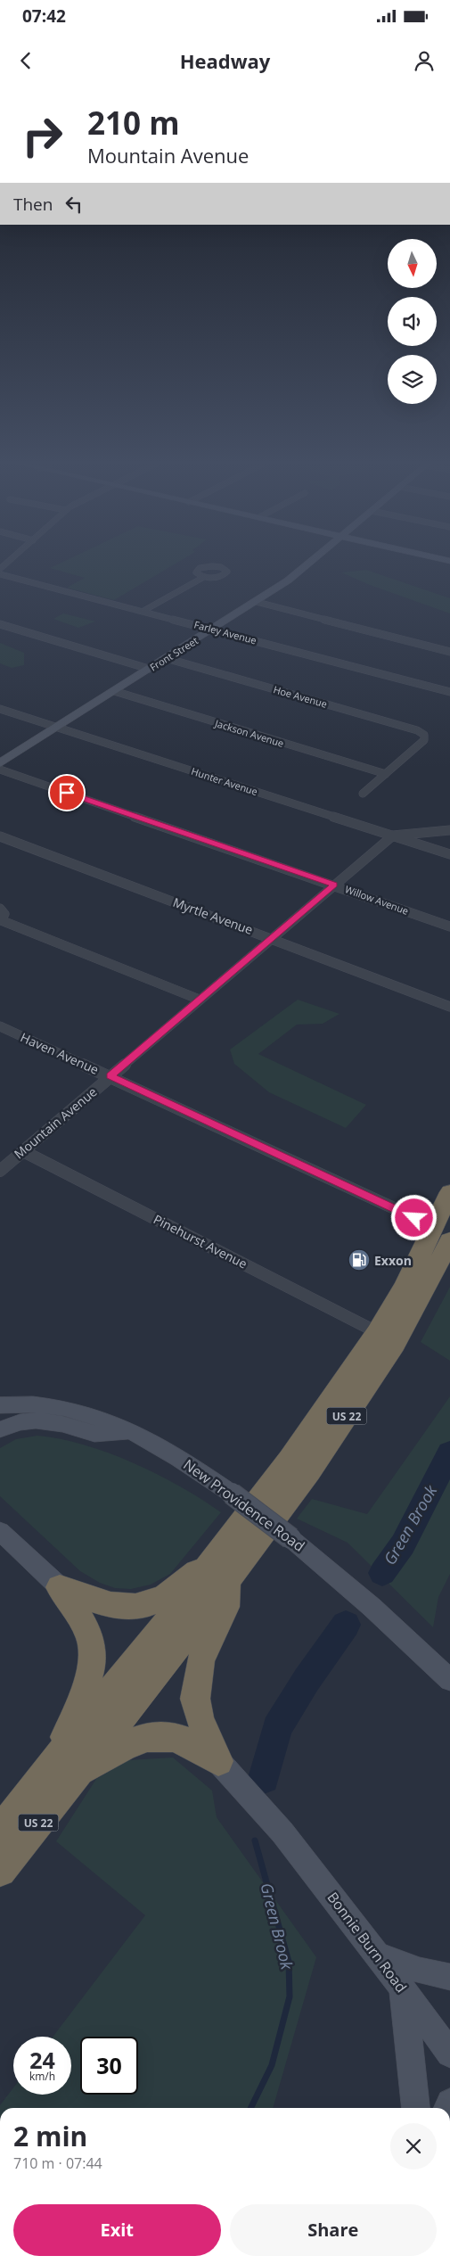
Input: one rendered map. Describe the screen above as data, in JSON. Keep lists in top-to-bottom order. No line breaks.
{"streets":{"highway":["US 22"],"street":["Farley Avenue","Front Street","Hoe Avenue","Jackson Avenue","Hunter Avenue","Willow Avenue","Myrtle Avenue","Haven Avenue","Mountain Avenue","Pinehurst Avenue","New Providence Road","Bonnie Burn Road"]},"crossings":[["Farley Avenue","Front Street"],["Front Street","Hoe Avenue"],["Front Street","Jackson Avenue"],["Front Street","Hunter Avenue"],["Hoe Avenue","Jackson Avenue"],["Hunter Avenue","Mountain Avenue"],["Willow Avenue","Mountain Avenue"],["Myrtle Avenue","Mountain Avenue"],["Haven Avenue","Mountain Avenue"],["Haven Avenue","US 22"],["Mountain Avenue","Pinehurst Avenue"],["Pinehurst Avenue","US 22"]],"water":["Green Brook"],"places":{"fuel station":["Exxon"]},"north":"bottom","page":{"status":"07:42","header":"Headway","turn":["210 m","Mountain Avenue"],"then":"Then","speed":"24 km/h","limit":"30","heading":["2 min","710 m · 07:44"],"buttons":["Exit","Share"]}}
